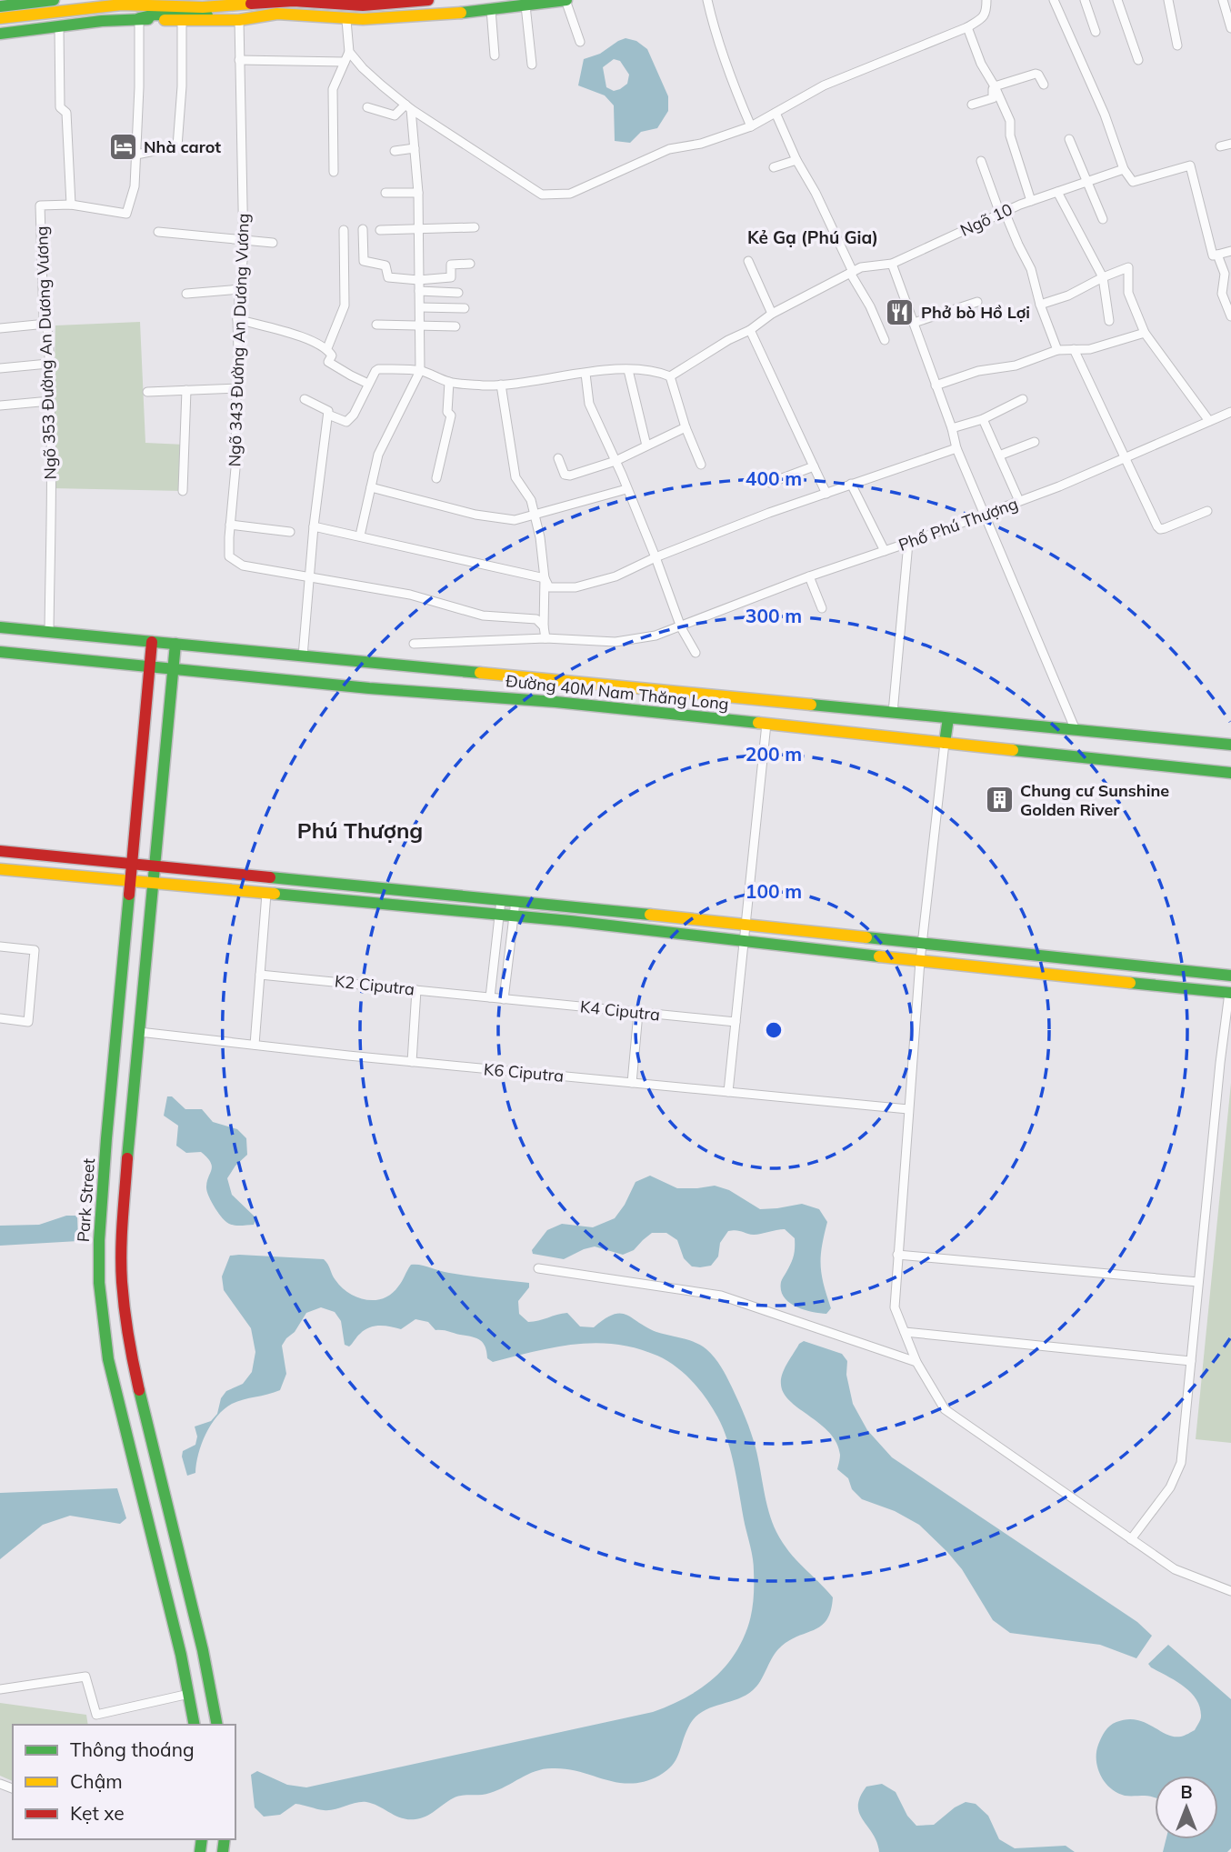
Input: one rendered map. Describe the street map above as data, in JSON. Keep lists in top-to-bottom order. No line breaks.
{"streets":{"street":["Ngõ 10","Ngõ 343 Đường An Dương Vương","Ngõ 353 Đường An Dương Vương","Phố Phú Thượng","Đường 40M Nam Thăng Long","K2 Ciputra","K4 Ciputra","K6 Ciputra","Park Street"]},"crossings":[["Ngõ 353 Đường An Dương Vương","Đường 40M Nam Thăng Long"],["Đường 40M Nam Thăng Long","Park Street"],["K2 Ciputra","K4 Ciputra"]],"districts":["Kẻ Gạ (Phú Gia)","Phú Thượng"],"places":{"hotel":["Nhà carot"],"restaurant":["Phở bò Hồ Lợi"],"building":["Chung cư Sunshine Golden River"]},"legend":["Thông thoáng","Chậm","Kẹt xe"],"north":"top","rings":["400 m","300 m","200 m","100 m"]}
